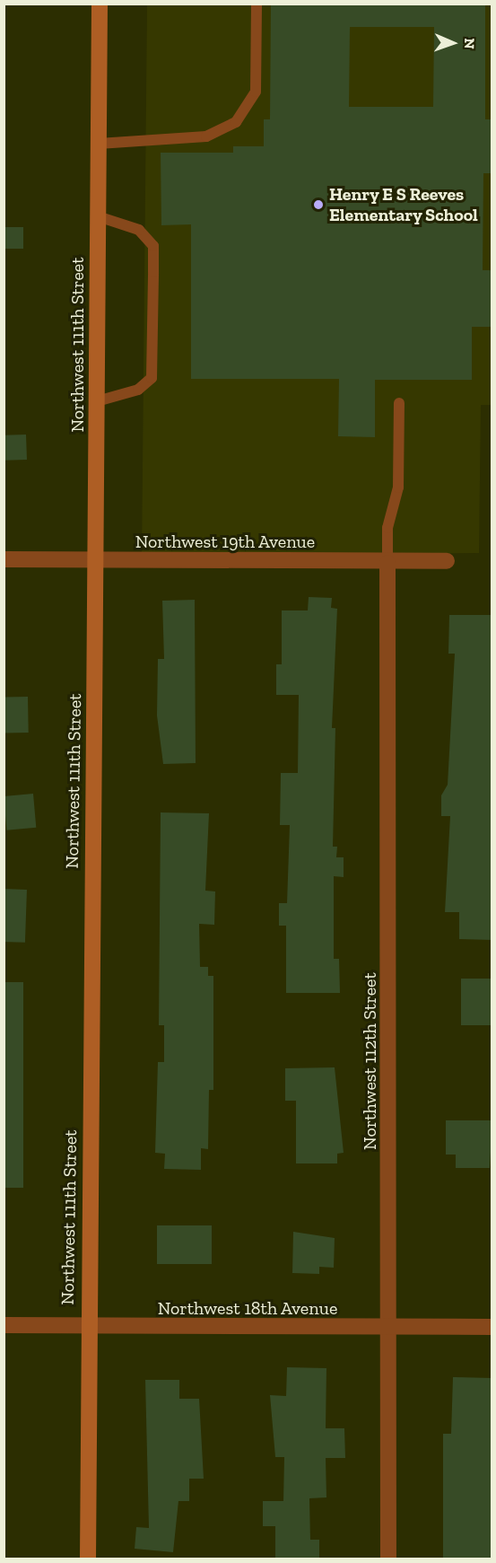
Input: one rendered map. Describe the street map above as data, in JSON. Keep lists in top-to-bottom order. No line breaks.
{"streets":{"street":["Northwest 111th Street","Northwest 19th Avenue","Northwest 112th Street","Northwest 18th Avenue"]},"crossings":[["Northwest 111th Street","Northwest 19th Avenue"],["Northwest 111th Street","Northwest 18th Avenue"],["Northwest 19th Avenue","Northwest 112th Street"],["Northwest 112th Street","Northwest 18th Avenue"]],"places":["Henry E S Reeves Elementary School"],"north":"right"}
